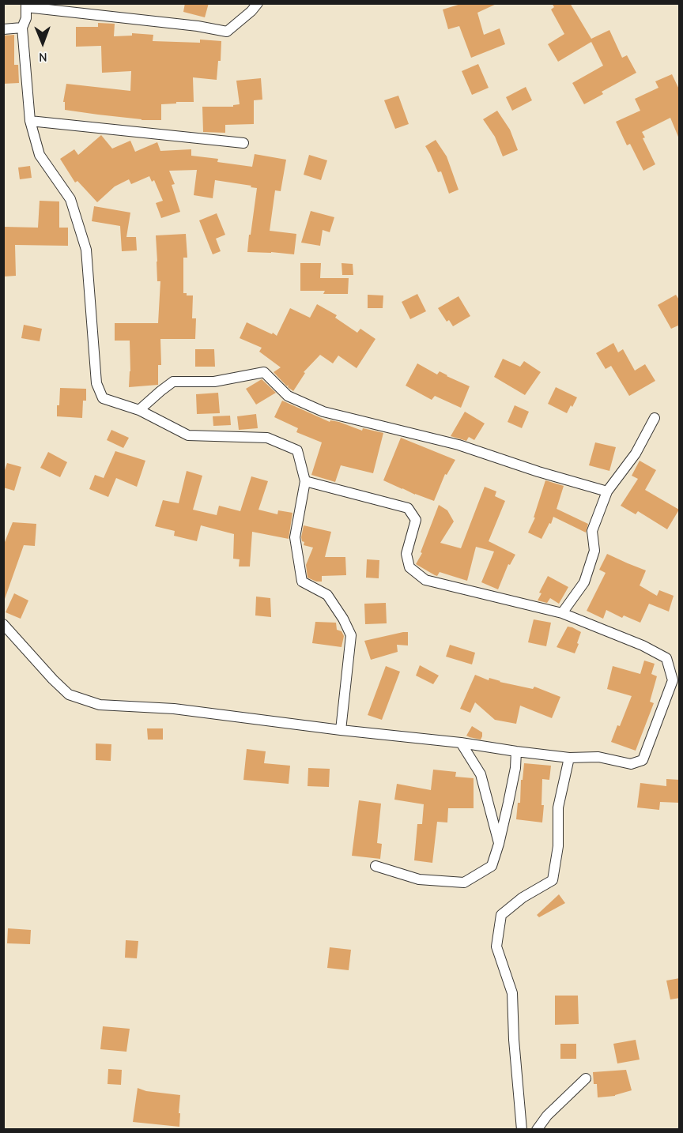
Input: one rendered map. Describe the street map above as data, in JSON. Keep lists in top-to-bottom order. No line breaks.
{"north":"bottom"}
